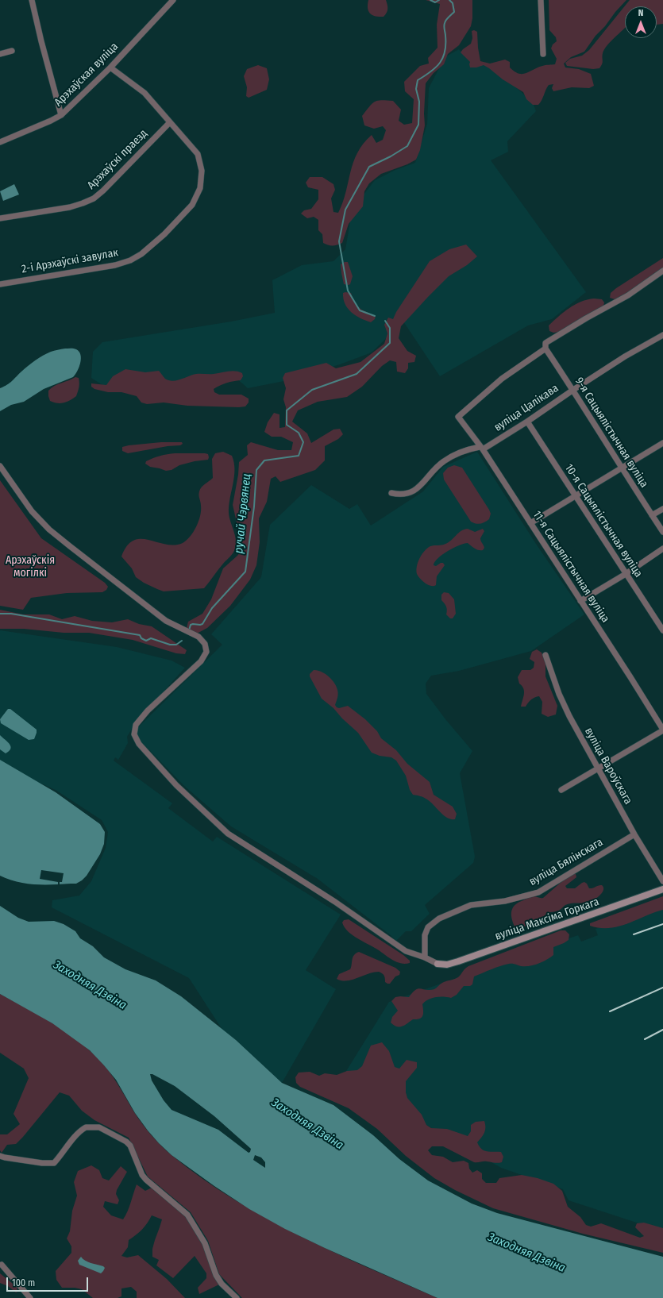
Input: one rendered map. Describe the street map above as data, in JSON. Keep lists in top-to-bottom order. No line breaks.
{"streets":{"main road":["вуліца Максіма Горкага"],"street":["Арэхаўская вуліца","Арэхаўскі праезд","2-і Арэхаўскі завулак","вуліца Цалікава","9-я Сацыялістычная вуліца","10-я Сацыялістычная вуліца","11-я Сацыялістычная вуліца","вуліца Вароўскага","вуліца Бялінскага"]},"crossings":[["Арэхаўская вуліца","2-і Арэхаўскі завулак"],["Арэхаўскі праезд","2-і Арэхаўскі завулак"],["вуліца Цалікава","9-я Сацыялістычная вуліца"],["вуліца Цалікава","10-я Сацыялістычная вуліца"],["вуліца Цалікава","11-я Сацыялістычная вуліца"],["9-я Сацыялістычная вуліца","11-я Сацыялістычная вуліца"],["вуліца Вароўскага","вуліца Бялінскага"]],"water":["ручай Чэрвянец","Заходняя Дзвіна"],"parks":["Арэхаўскія могілкі"],"scale_bar":"100 m","north":"top"}
